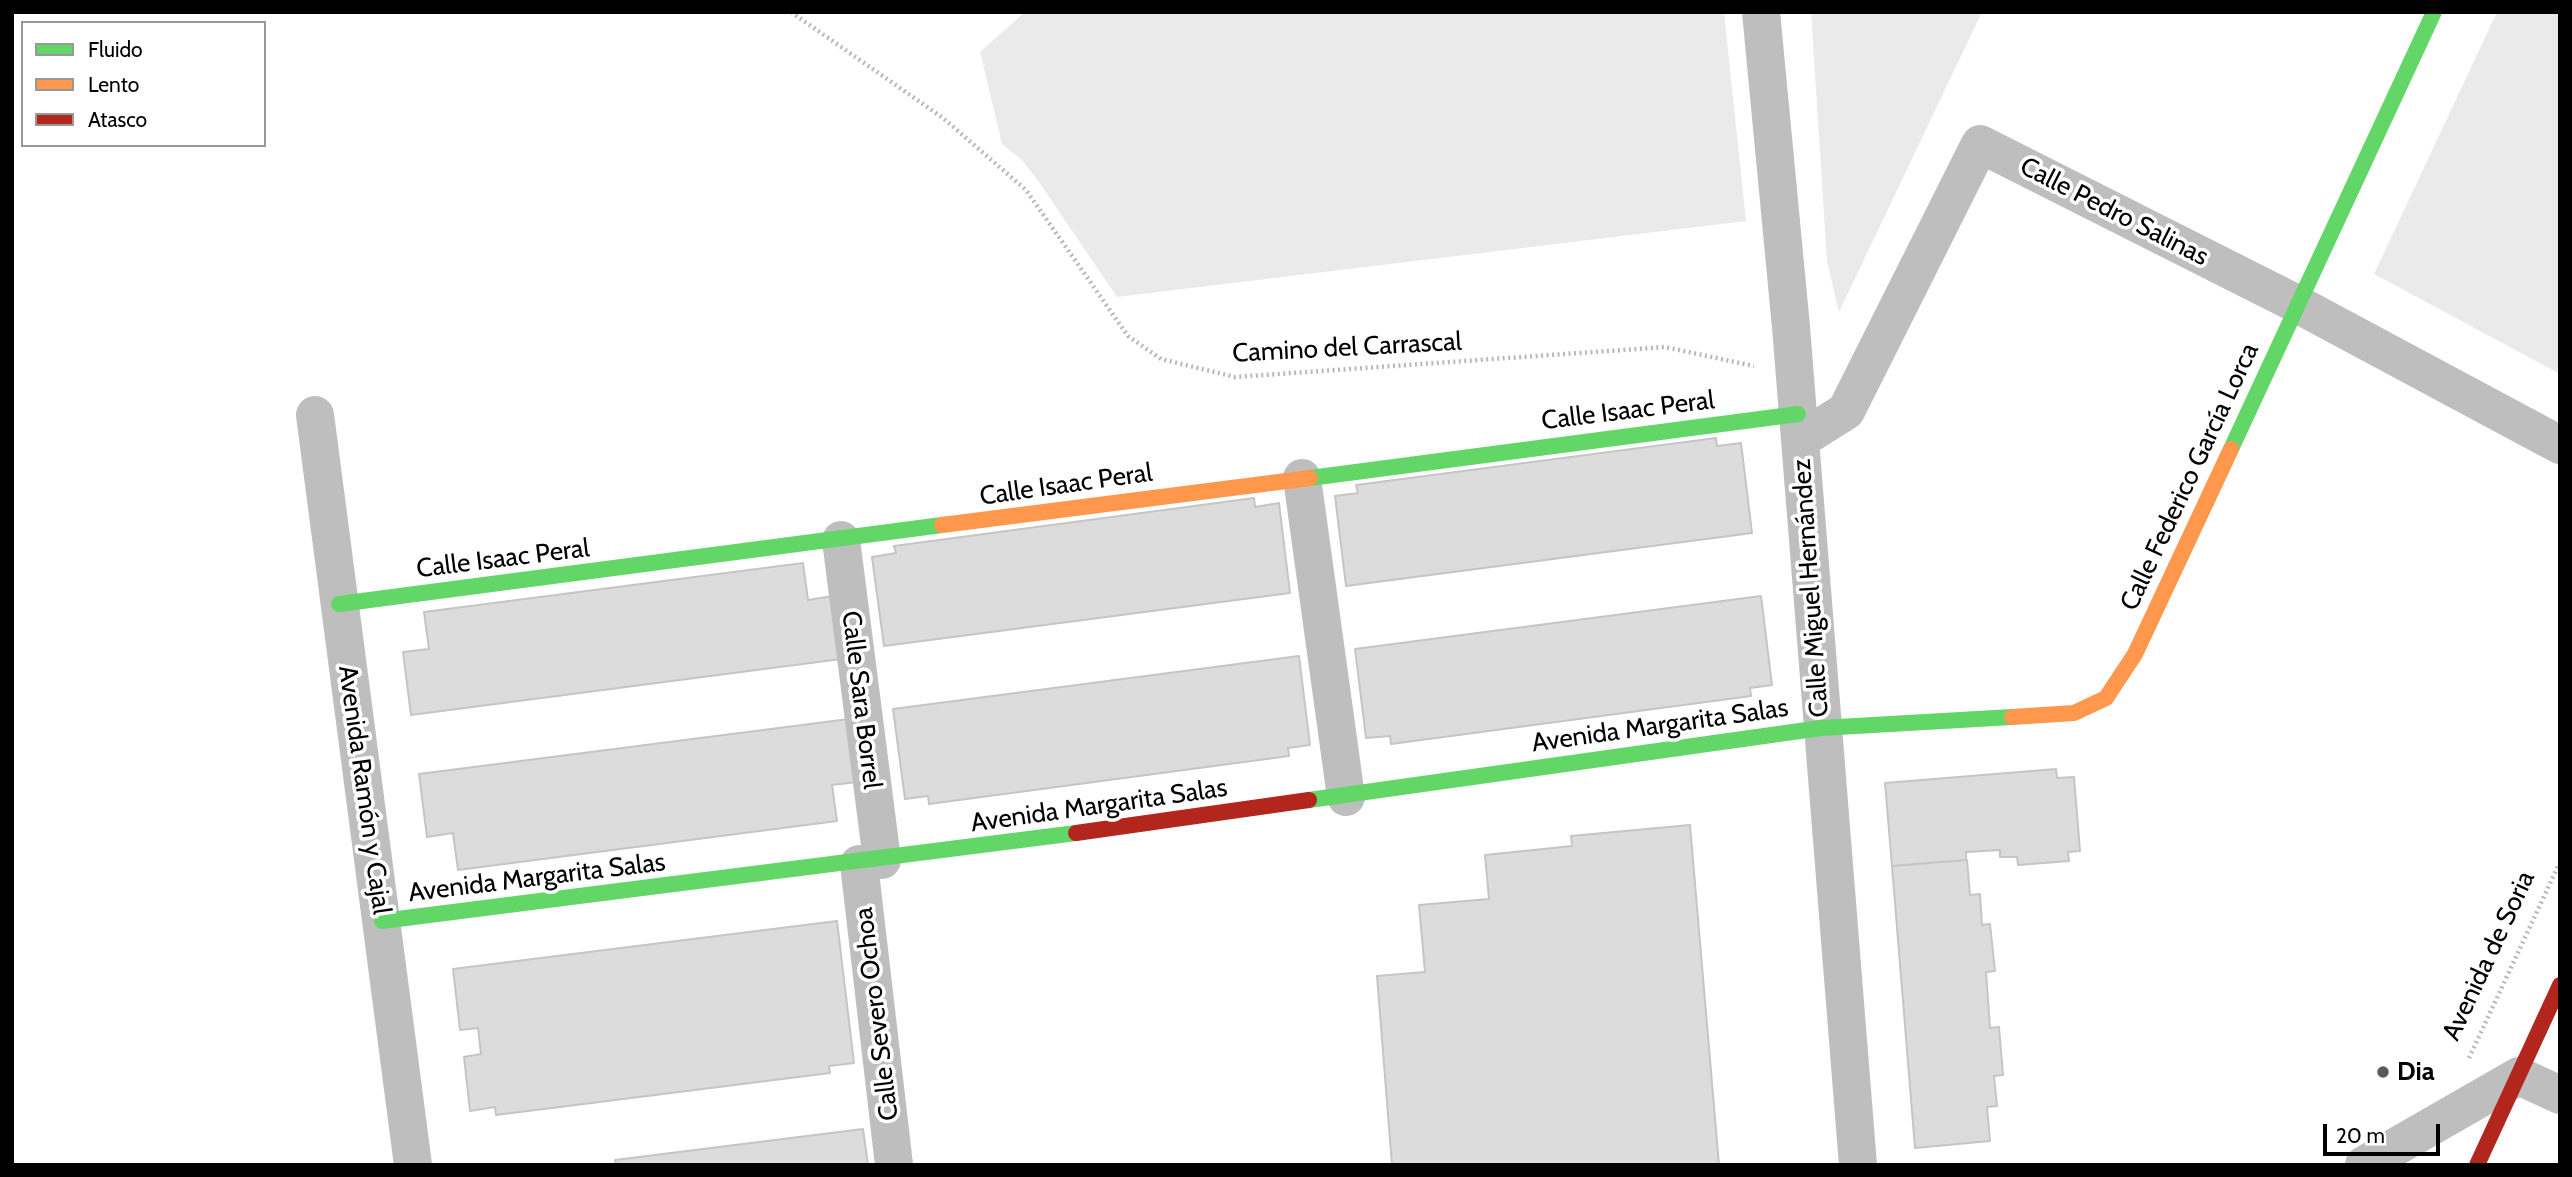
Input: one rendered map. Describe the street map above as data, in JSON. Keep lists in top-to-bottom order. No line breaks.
{"streets":{"street":["Calle Pedro Salinas","Calle Isaac Peral","Calle Federico García Lorca","Calle Miguel Hernández","Calle Sara Borrel","Avenida Margarita Salas","Avenida Ramón y Cajal","Calle Severo Ochoa"],"path":["Camino del Carrascal","Avenida de Soria"]},"crossings":[["Calle Pedro Salinas","Camino del Carrascal"],["Calle Pedro Salinas","Calle Isaac Peral"],["Calle Pedro Salinas","Calle Federico García Lorca"],["Calle Pedro Salinas","Calle Miguel Hernández"],["Camino del Carrascal","Calle Isaac Peral"],["Camino del Carrascal","Calle Miguel Hernández"],["Calle Isaac Peral","Calle Miguel Hernández"],["Calle Isaac Peral","Calle Sara Borrel"],["Calle Isaac Peral","Avenida Ramón y Cajal"],["Calle Federico García Lorca","Calle Miguel Hernández"],["Calle Federico García Lorca","Avenida Margarita Salas"],["Calle Miguel Hernández","Avenida Margarita Salas"],["Calle Sara Borrel","Avenida Margarita Salas"],["Calle Sara Borrel","Calle Severo Ochoa"],["Avenida Margarita Salas","Avenida Ramón y Cajal"],["Avenida Margarita Salas","Calle Severo Ochoa"]],"places":["Dia"],"legend":["Fluido","Lento","Atasco"],"scale_bar":"20 m"}
